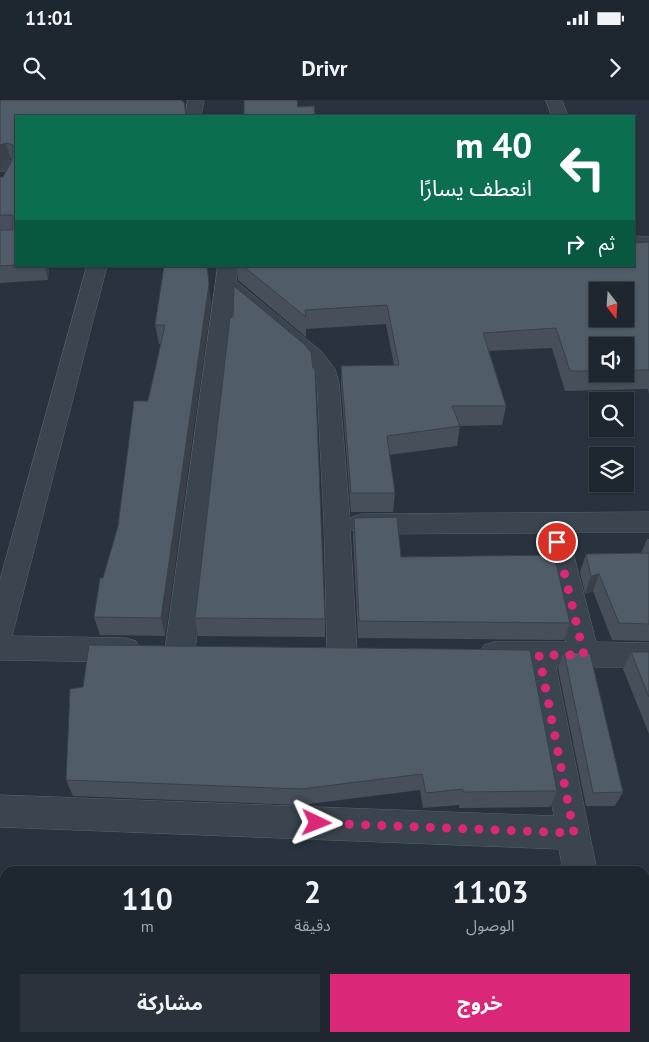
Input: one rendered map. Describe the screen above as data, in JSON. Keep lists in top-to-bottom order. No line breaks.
{"north":"bottom","page":{"status":"11:01","header":"Drivr","turn":["40 m","انعطف يسارًا"],"then":"ثم","eta":["11:03","الوصول","2","دقيقة","110","m"],"buttons":["خروج","مشاركة"]}}
